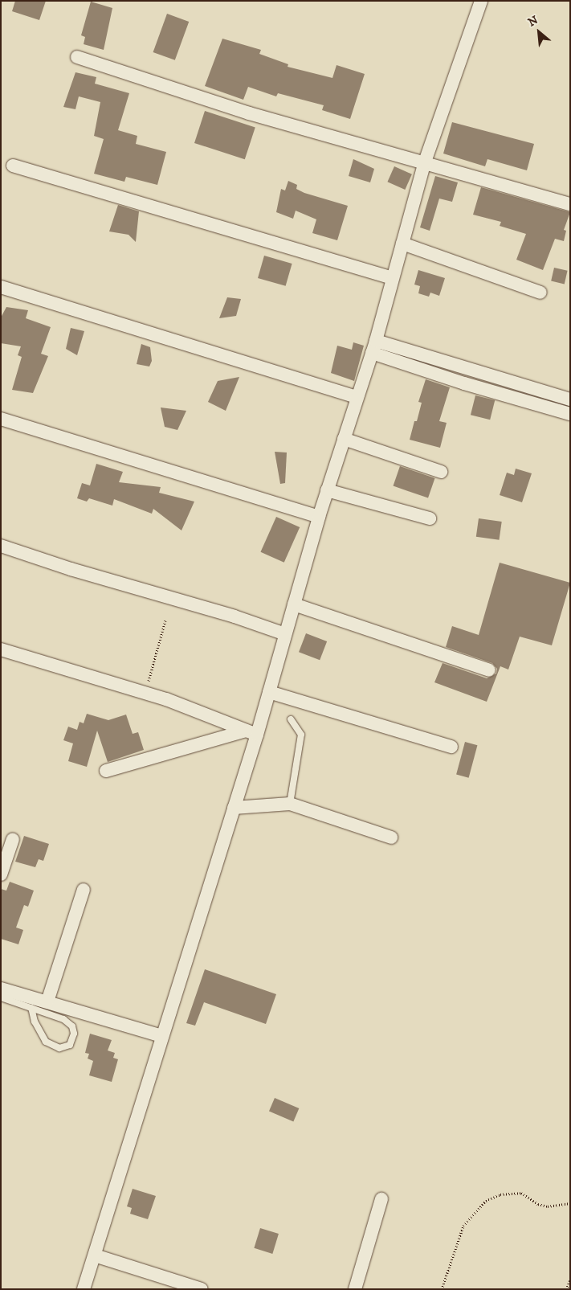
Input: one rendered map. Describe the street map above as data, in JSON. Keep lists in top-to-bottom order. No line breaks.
{"north":"top left"}
